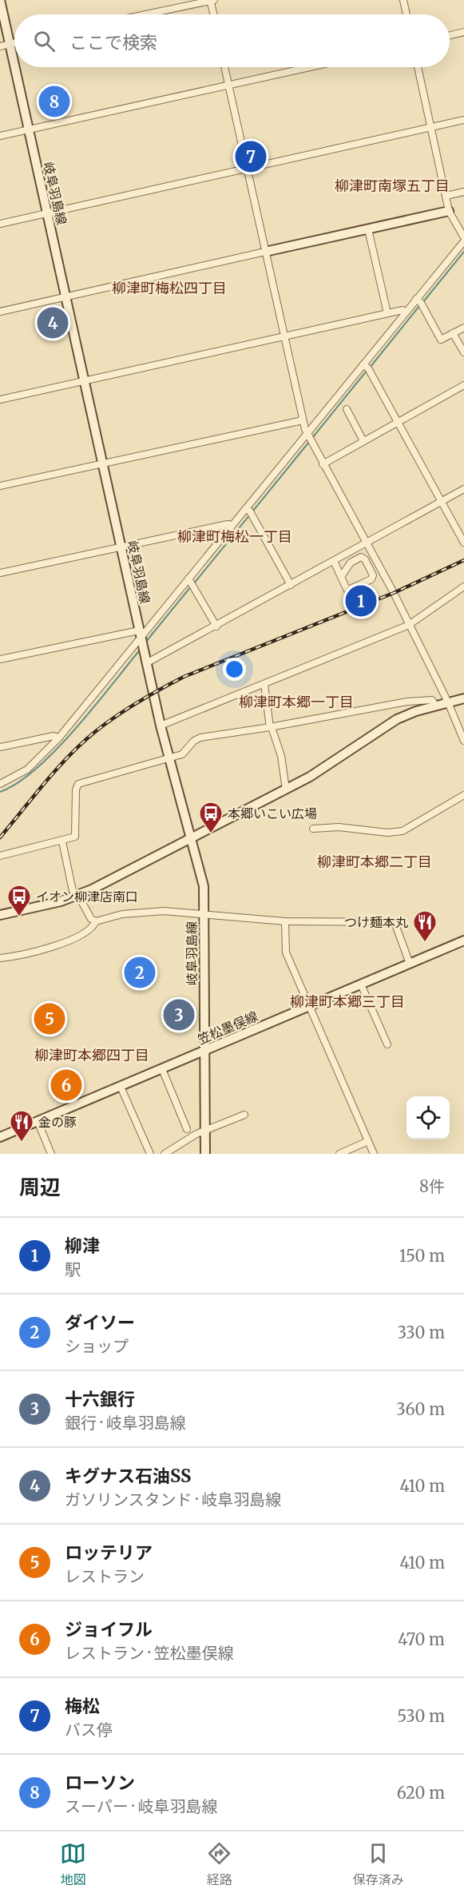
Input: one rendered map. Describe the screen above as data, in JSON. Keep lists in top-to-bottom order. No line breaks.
{"streets":{"main road":["岐阜羽島線","笠松墨俣線"]},"crossings":[["岐阜羽島線","笠松墨俣線"]],"districts":["柳津町南塚五丁目","柳津町梅松四丁目","柳津町梅松一丁目","柳津町本郷一丁目","柳津町本郷二丁目","柳津町本郷三丁目","柳津町本郷四丁目"],"places":{"bus stop":["本郷いこい広場","イオン柳津店南口"],"restaurant":["つけ麺本丸","金の豚"]},"page":{"search":"ここで検索","pins":["8","7","4","1","2","3","5","6"],"heading":["周辺","8件"],"list":[{"mark":"1","name":"柳津","note":"駅","value":"150 m"},{"mark":"2","name":"ダイソー","note":"ショップ","value":"330 m"},{"mark":"3","name":"十六銀行","note":"銀行 · 岐阜羽島線","value":"360 m"},{"mark":"4","name":"キグナス石油SS","note":"ガソリンスタンド · 岐阜羽島線","value":"410 m"},{"mark":"5","name":"ロッテリア","note":"レストラン","value":"410 m"},{"mark":"6","name":"ジョイフル","note":"レストラン · 笠松墨俣線","value":"470 m"},{"mark":"7","name":"梅松","note":"バス停","value":"530 m"},{"mark":"8","name":"ローソン","note":"スーパー · 岐阜羽島線","value":"620 m"}],"nav":["地図","経路","保存済み"]}}
